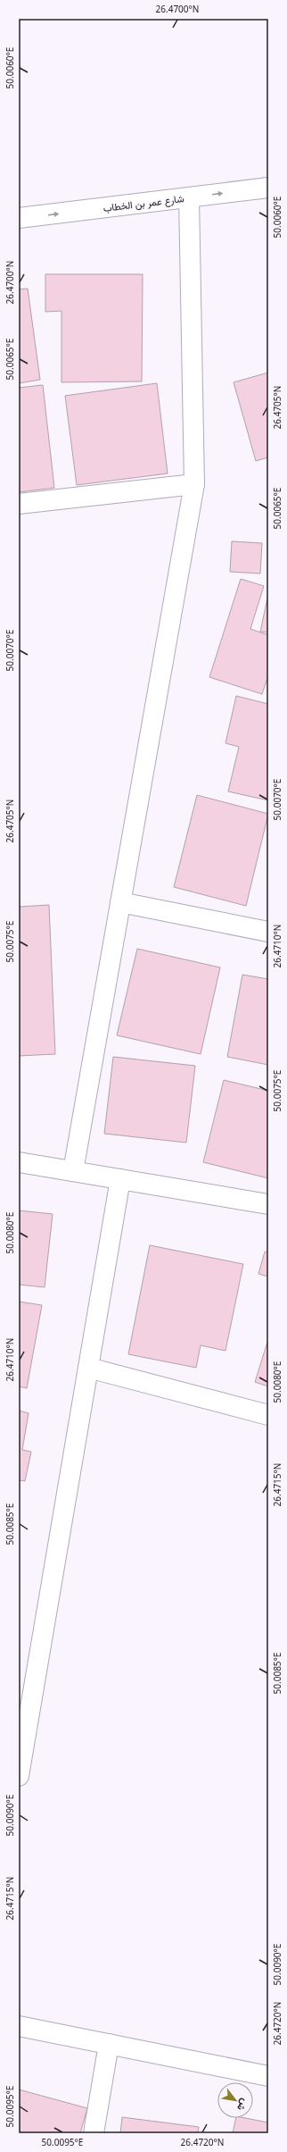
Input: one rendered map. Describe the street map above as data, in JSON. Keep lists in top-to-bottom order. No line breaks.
{"streets":{"street":["شارع عمر بن الخطاب"]},"one_way":["شارع عمر بن الخطاب"],"north":"bottom right","coordinates":["26.4700°N","50.0060°E","50.0065°E","26.4705°N","50.0070°E","50.0075°E","26.4710°N","50.0080°E","26.4715°N","50.0085°E","50.0090°E","26.4720°N","50.0095°E"]}
